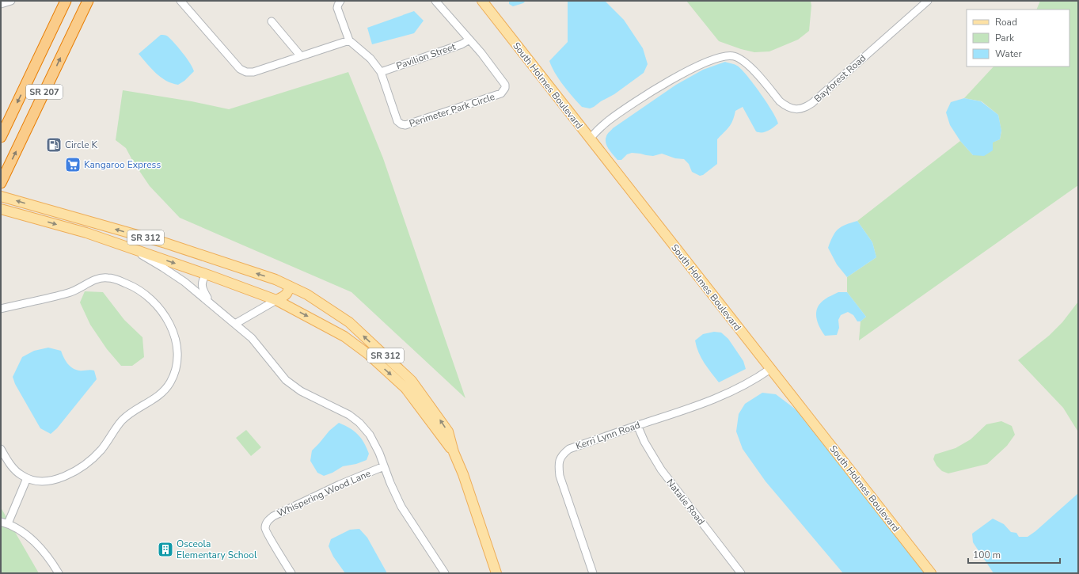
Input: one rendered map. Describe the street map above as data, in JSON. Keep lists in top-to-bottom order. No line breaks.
{"streets":{"highway":["SR 207"],"main road":["South Holmes Boulevard","SR 312"],"street":["Pavilion Street","Bayforest Road","Perimeter Park Circle","Kerri Lynn Road","Whispering Wood Lane","Natalie Road"]},"crossings":[["Pavilion Street","Perimeter Park Circle"],["Bayforest Road","South Holmes Boulevard"],["South Holmes Boulevard","Kerri Lynn Road"],["Kerri Lynn Road","Natalie Road"]],"places":{"fuel station":["Circle K"],"supermarket":["Kangaroo Express"],"building":["Osceola Elementary School"]},"legend":["Road","Park","Water"],"scale_bar":"100 m"}
